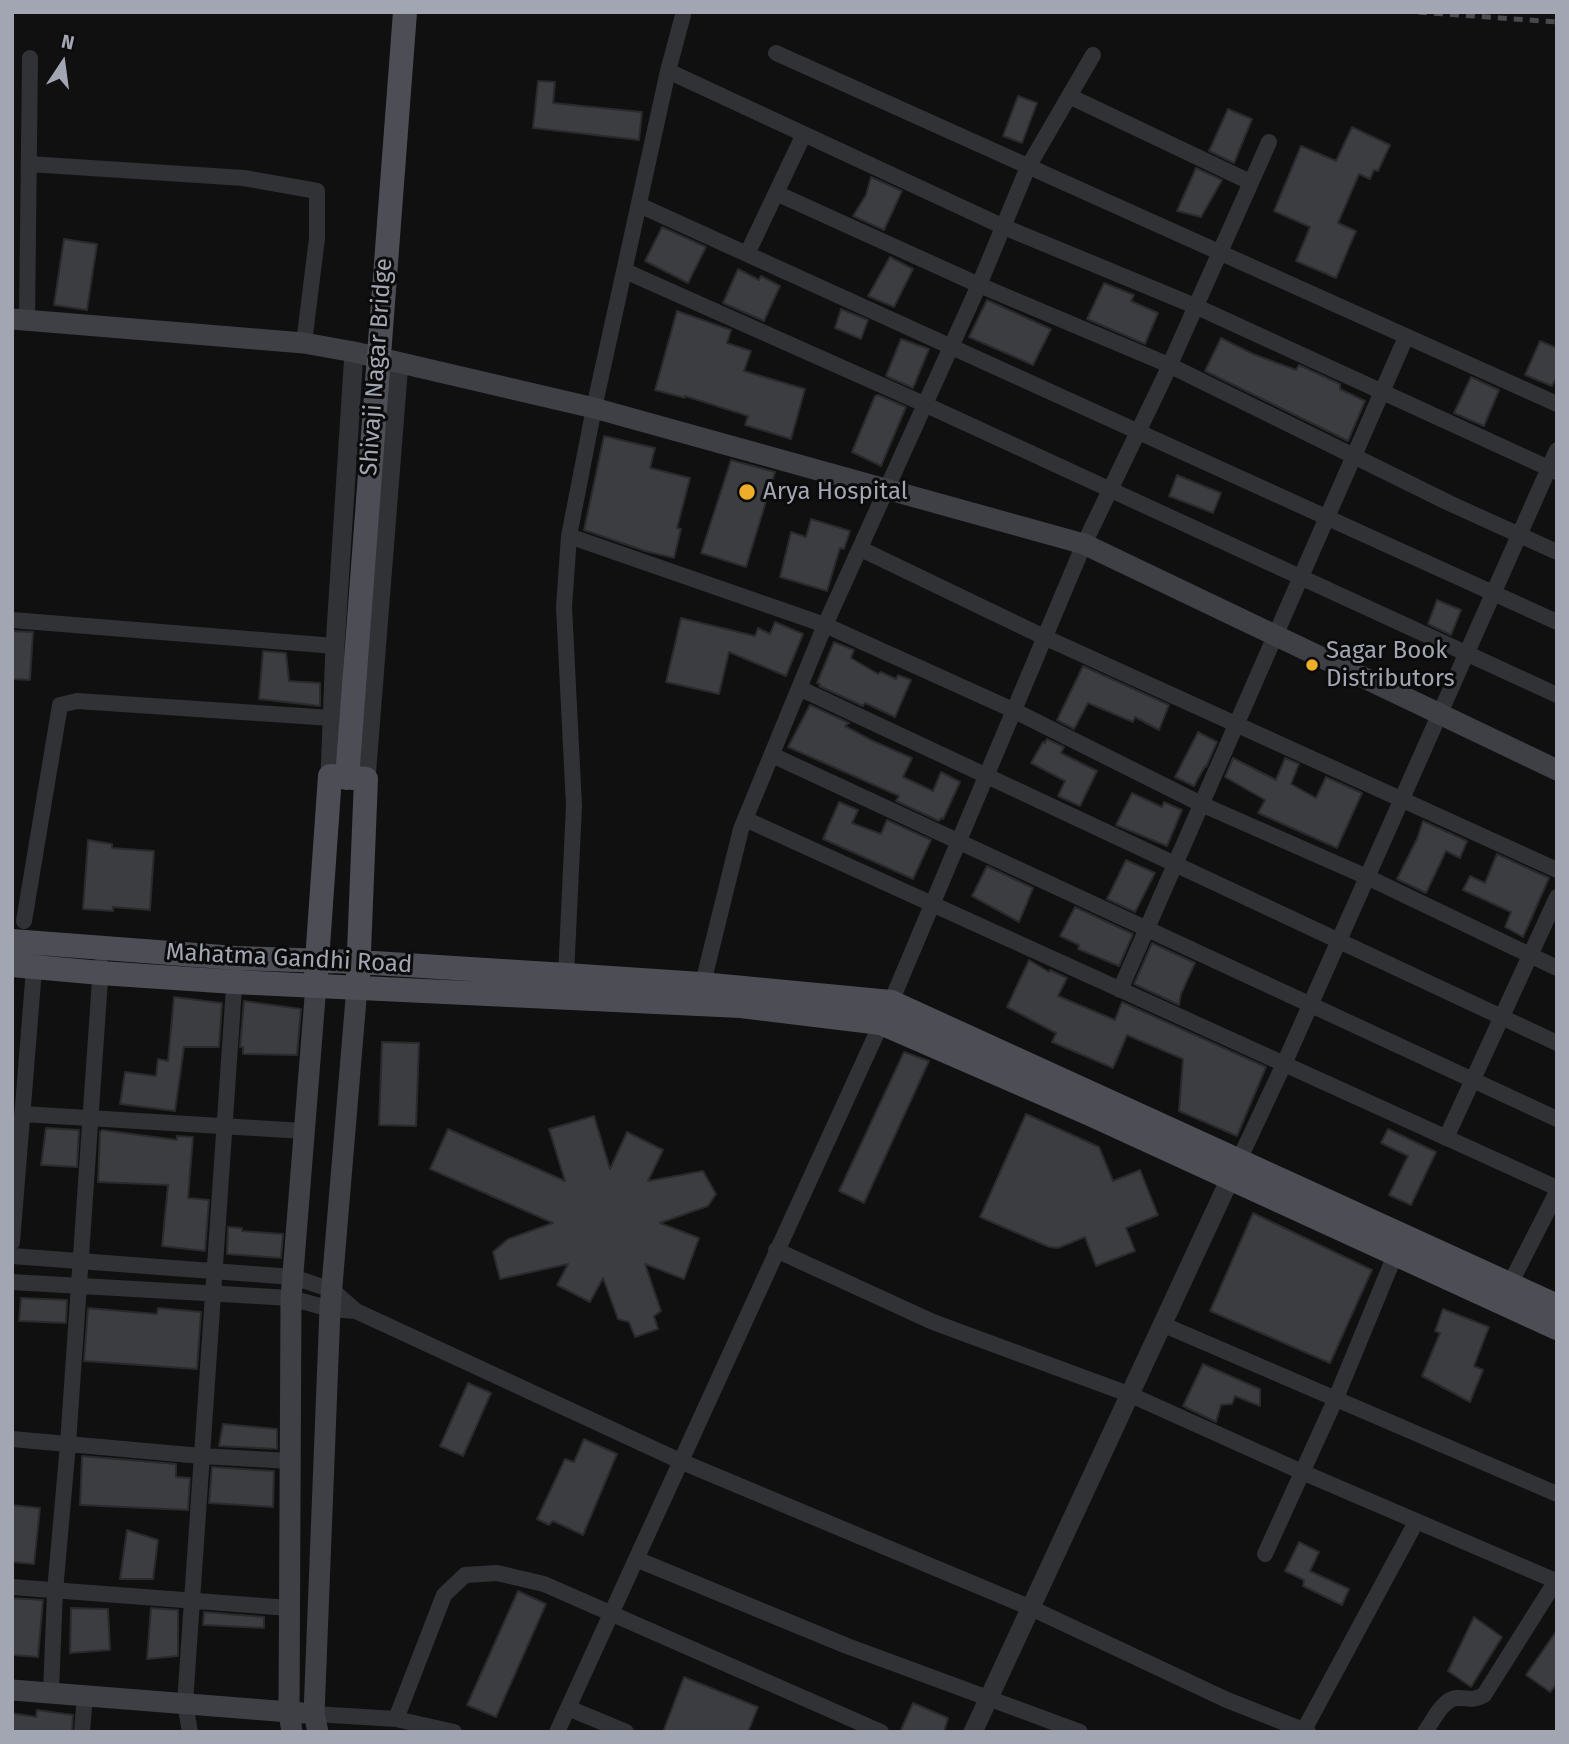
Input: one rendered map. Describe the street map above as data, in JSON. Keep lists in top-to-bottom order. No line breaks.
{"streets":{"main road":["Shivaji Nagar Bridge","Mahatma Gandhi Road"]},"places":["Arya Hospital","Sagar Book Distributors"],"north":"top"}
